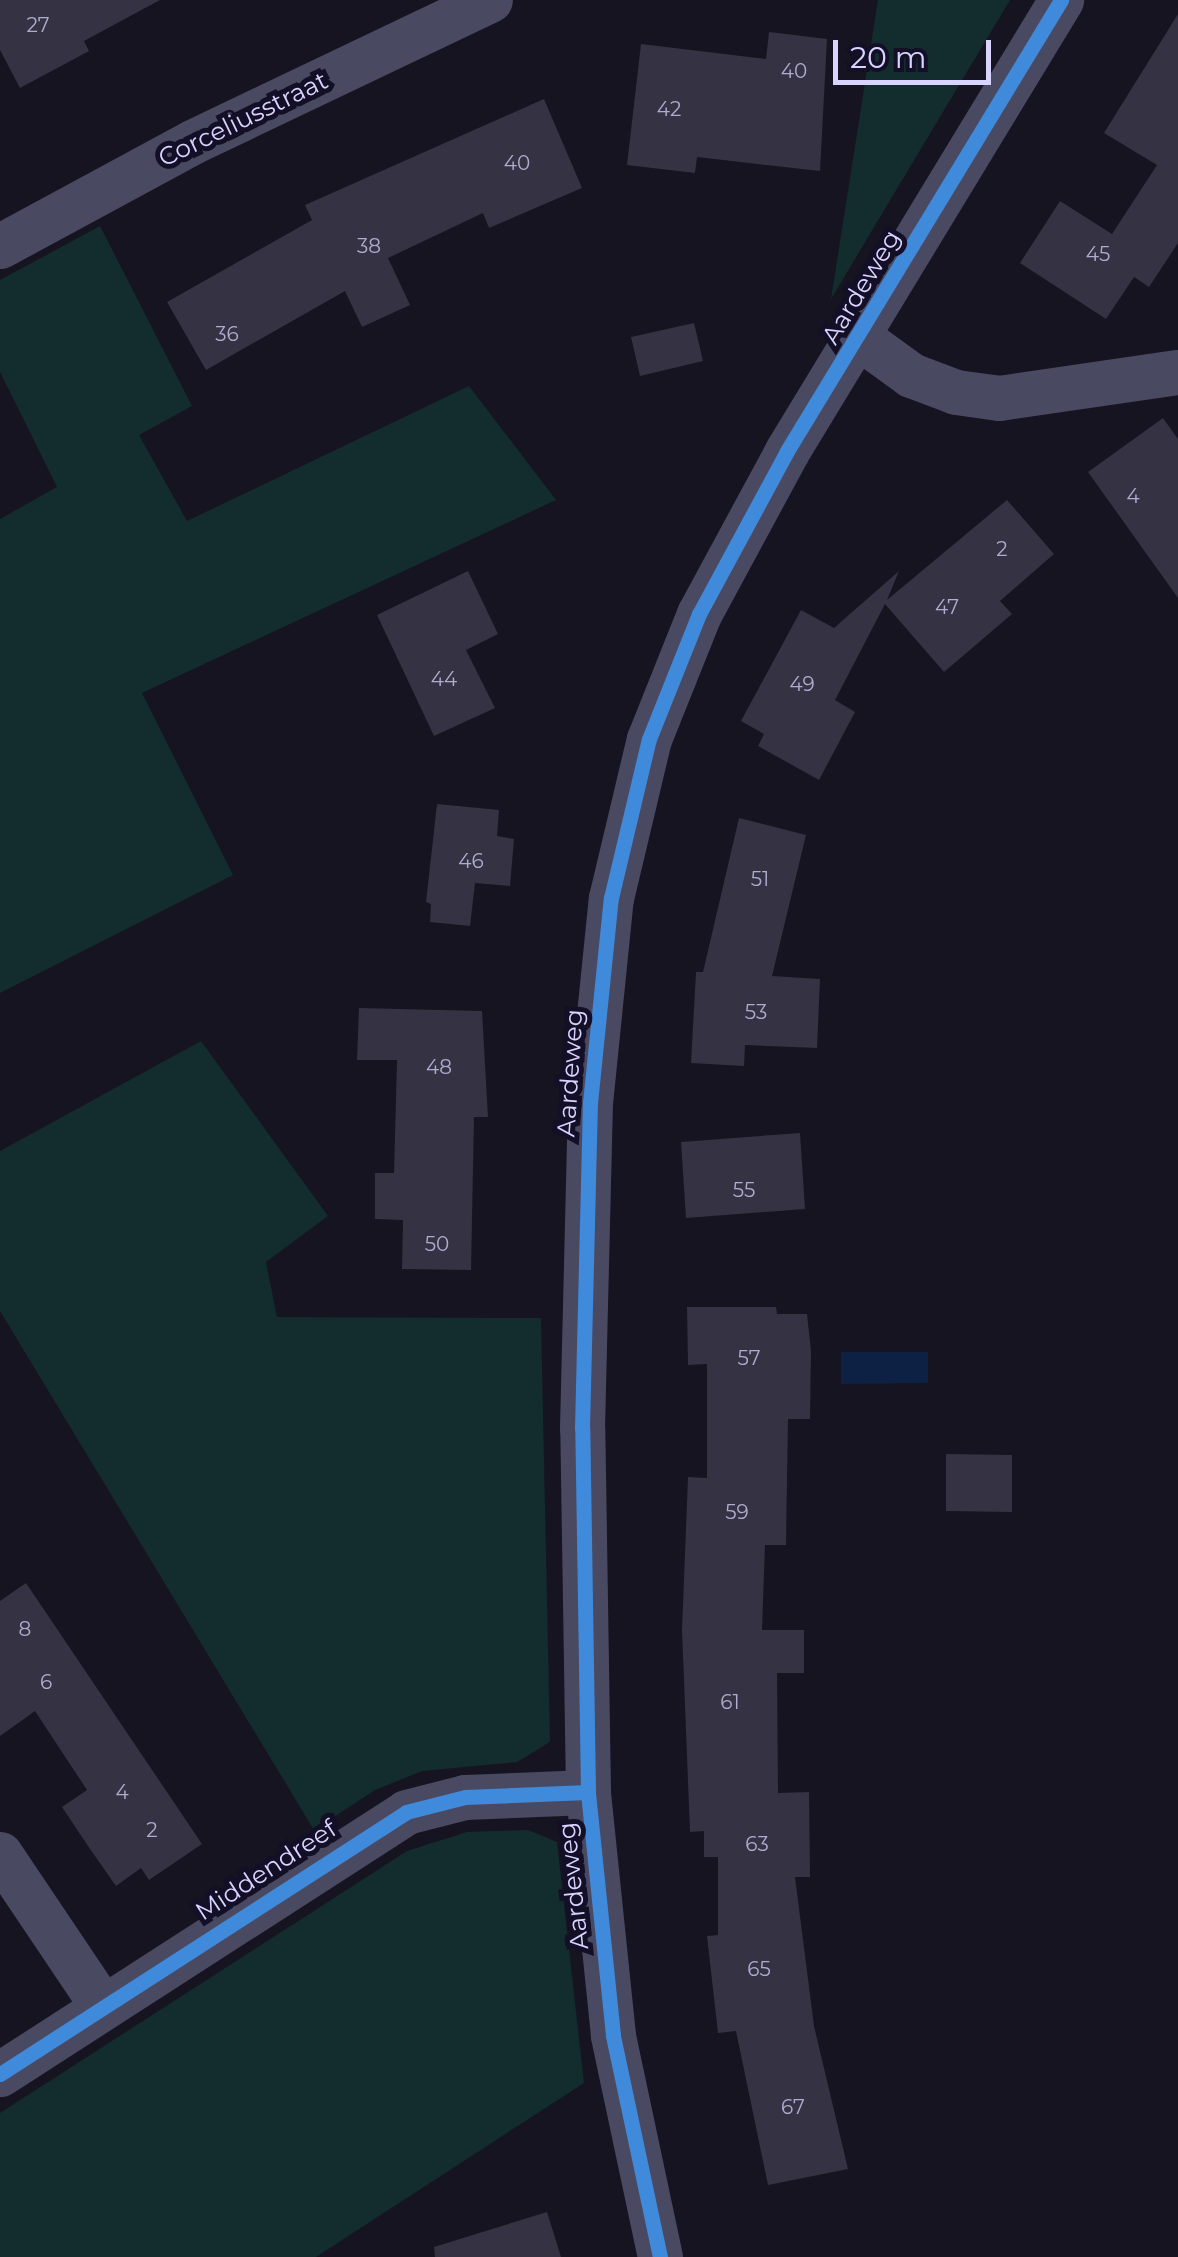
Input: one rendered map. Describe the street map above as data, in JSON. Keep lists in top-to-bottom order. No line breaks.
{"streets":{"street":["Corceliusstraat","Aardeweg","Middendreef"]},"crossings":[["Aardeweg","Middendreef"]],"house_numbers":["27","40","42","40","38","45","36","4","2","47","44","49","46","51","53","48","55","50","57","59","8","6","61","4","2","63","65","67"],"scale_bar":"20 m"}
